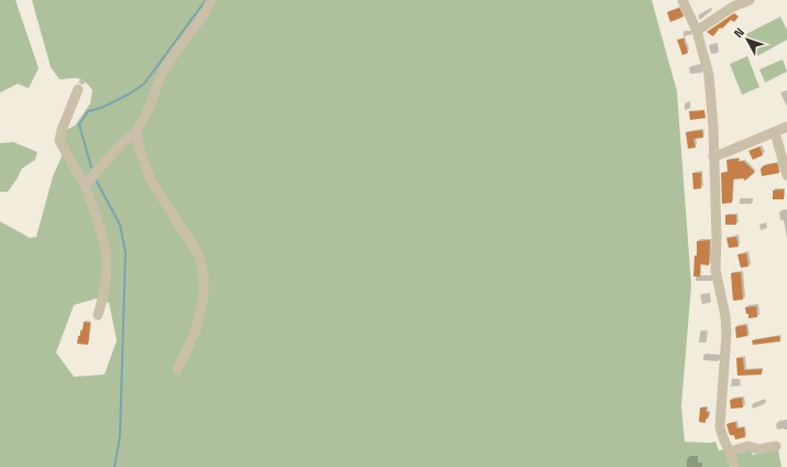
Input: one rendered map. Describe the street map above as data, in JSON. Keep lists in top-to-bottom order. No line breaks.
{"north":"top left"}
